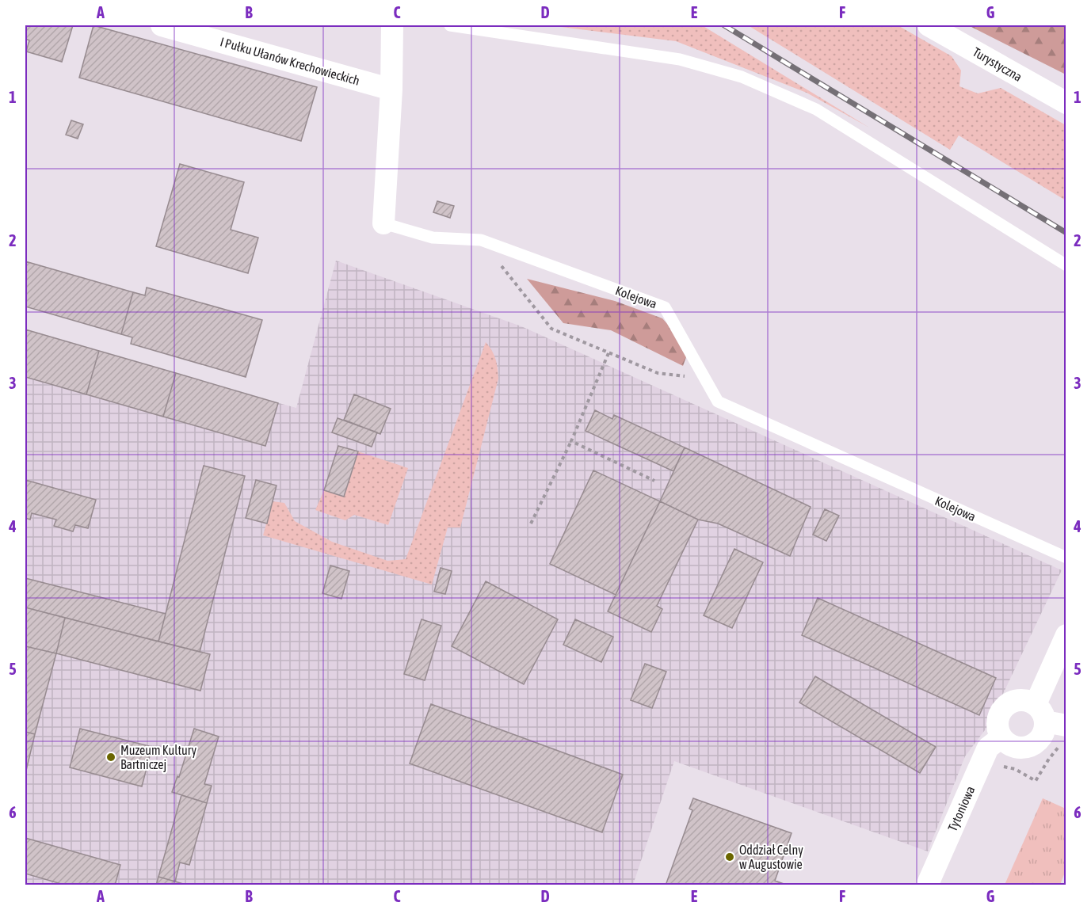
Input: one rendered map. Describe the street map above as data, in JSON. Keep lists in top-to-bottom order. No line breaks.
{"streets":{"street":["I Pułku Ułanów Krechowieckich","Turystyczna","Kolejowa","Tytoniowa"]},"crossings":[["I Pułku Ułanów Krechowieckich","Kolejowa"]],"places":["Muzeum Kultury Bartniczej","Oddział Celny w Augustowie"],"grid":{"columns":["A","B","C","D","E","F","G"],"rows":["1","2","3","4","5","6"]}}
